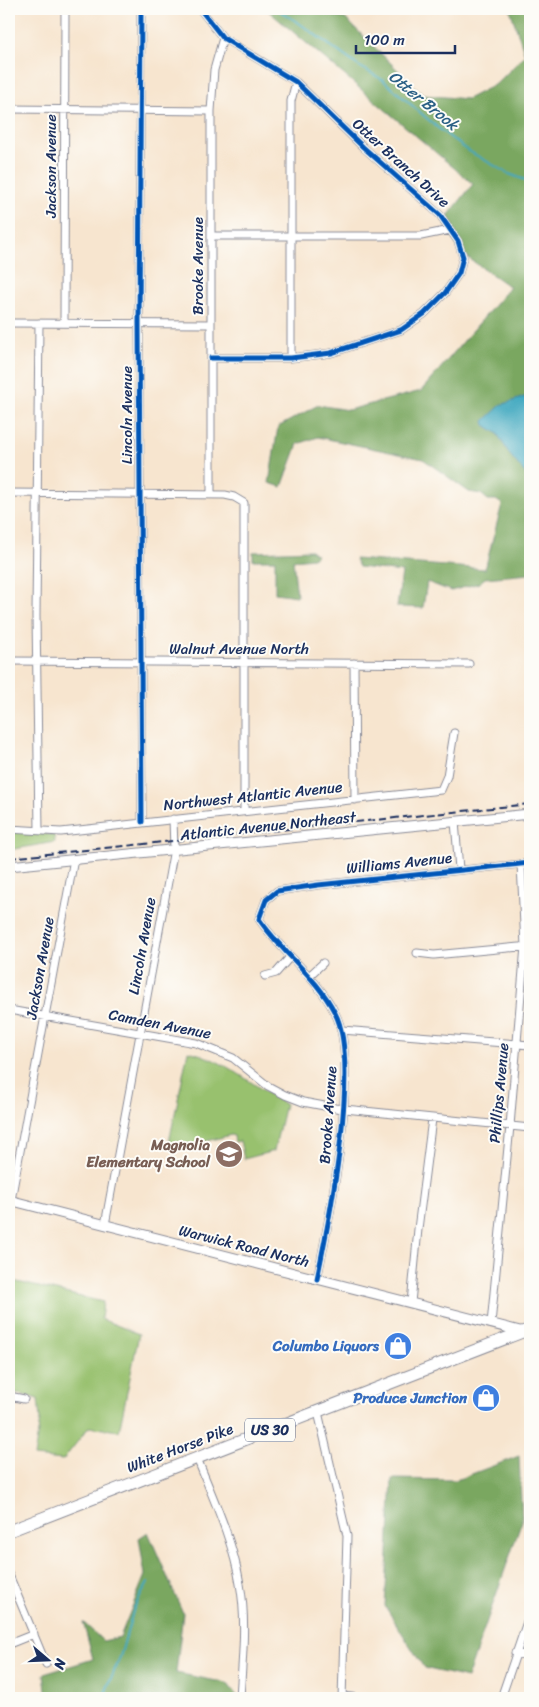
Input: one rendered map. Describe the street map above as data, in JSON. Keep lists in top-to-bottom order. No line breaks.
{"streets":{"highway":["US 30","White Horse Pike"],"street":["Otter Branch Drive","Jackson Avenue","Brooke Avenue","Lincoln Avenue","Walnut Avenue North","Northwest Atlantic Avenue","Atlantic Avenue Northeast","Williams Avenue","Camden Avenue","Phillips Avenue","Warwick Road North"]},"crossings":[["Otter Branch Drive","Brooke Avenue"],["Jackson Avenue","Atlantic Avenue Northeast"],["Jackson Avenue","Camden Avenue"],["Jackson Avenue","Warwick Road North"],["Brooke Avenue","Williams Avenue"],["Brooke Avenue","Camden Avenue"],["Brooke Avenue","Warwick Road North"],["Lincoln Avenue","Walnut Avenue North"],["Lincoln Avenue","Northwest Atlantic Avenue"],["Lincoln Avenue","Atlantic Avenue Northeast"],["Lincoln Avenue","Camden Avenue"],["Lincoln Avenue","Warwick Road North"],["Williams Avenue","Phillips Avenue"],["Camden Avenue","Phillips Avenue"],["Phillips Avenue","Warwick Road North"],["Warwick Road North","White Horse Pike"]],"water":["Otter Brook"],"places":{"school or university":["Magnolia Elementary School"],"shop":["Columbo Liquors","Produce Junction"]},"scale_bar":"100 m","north":"right"}
